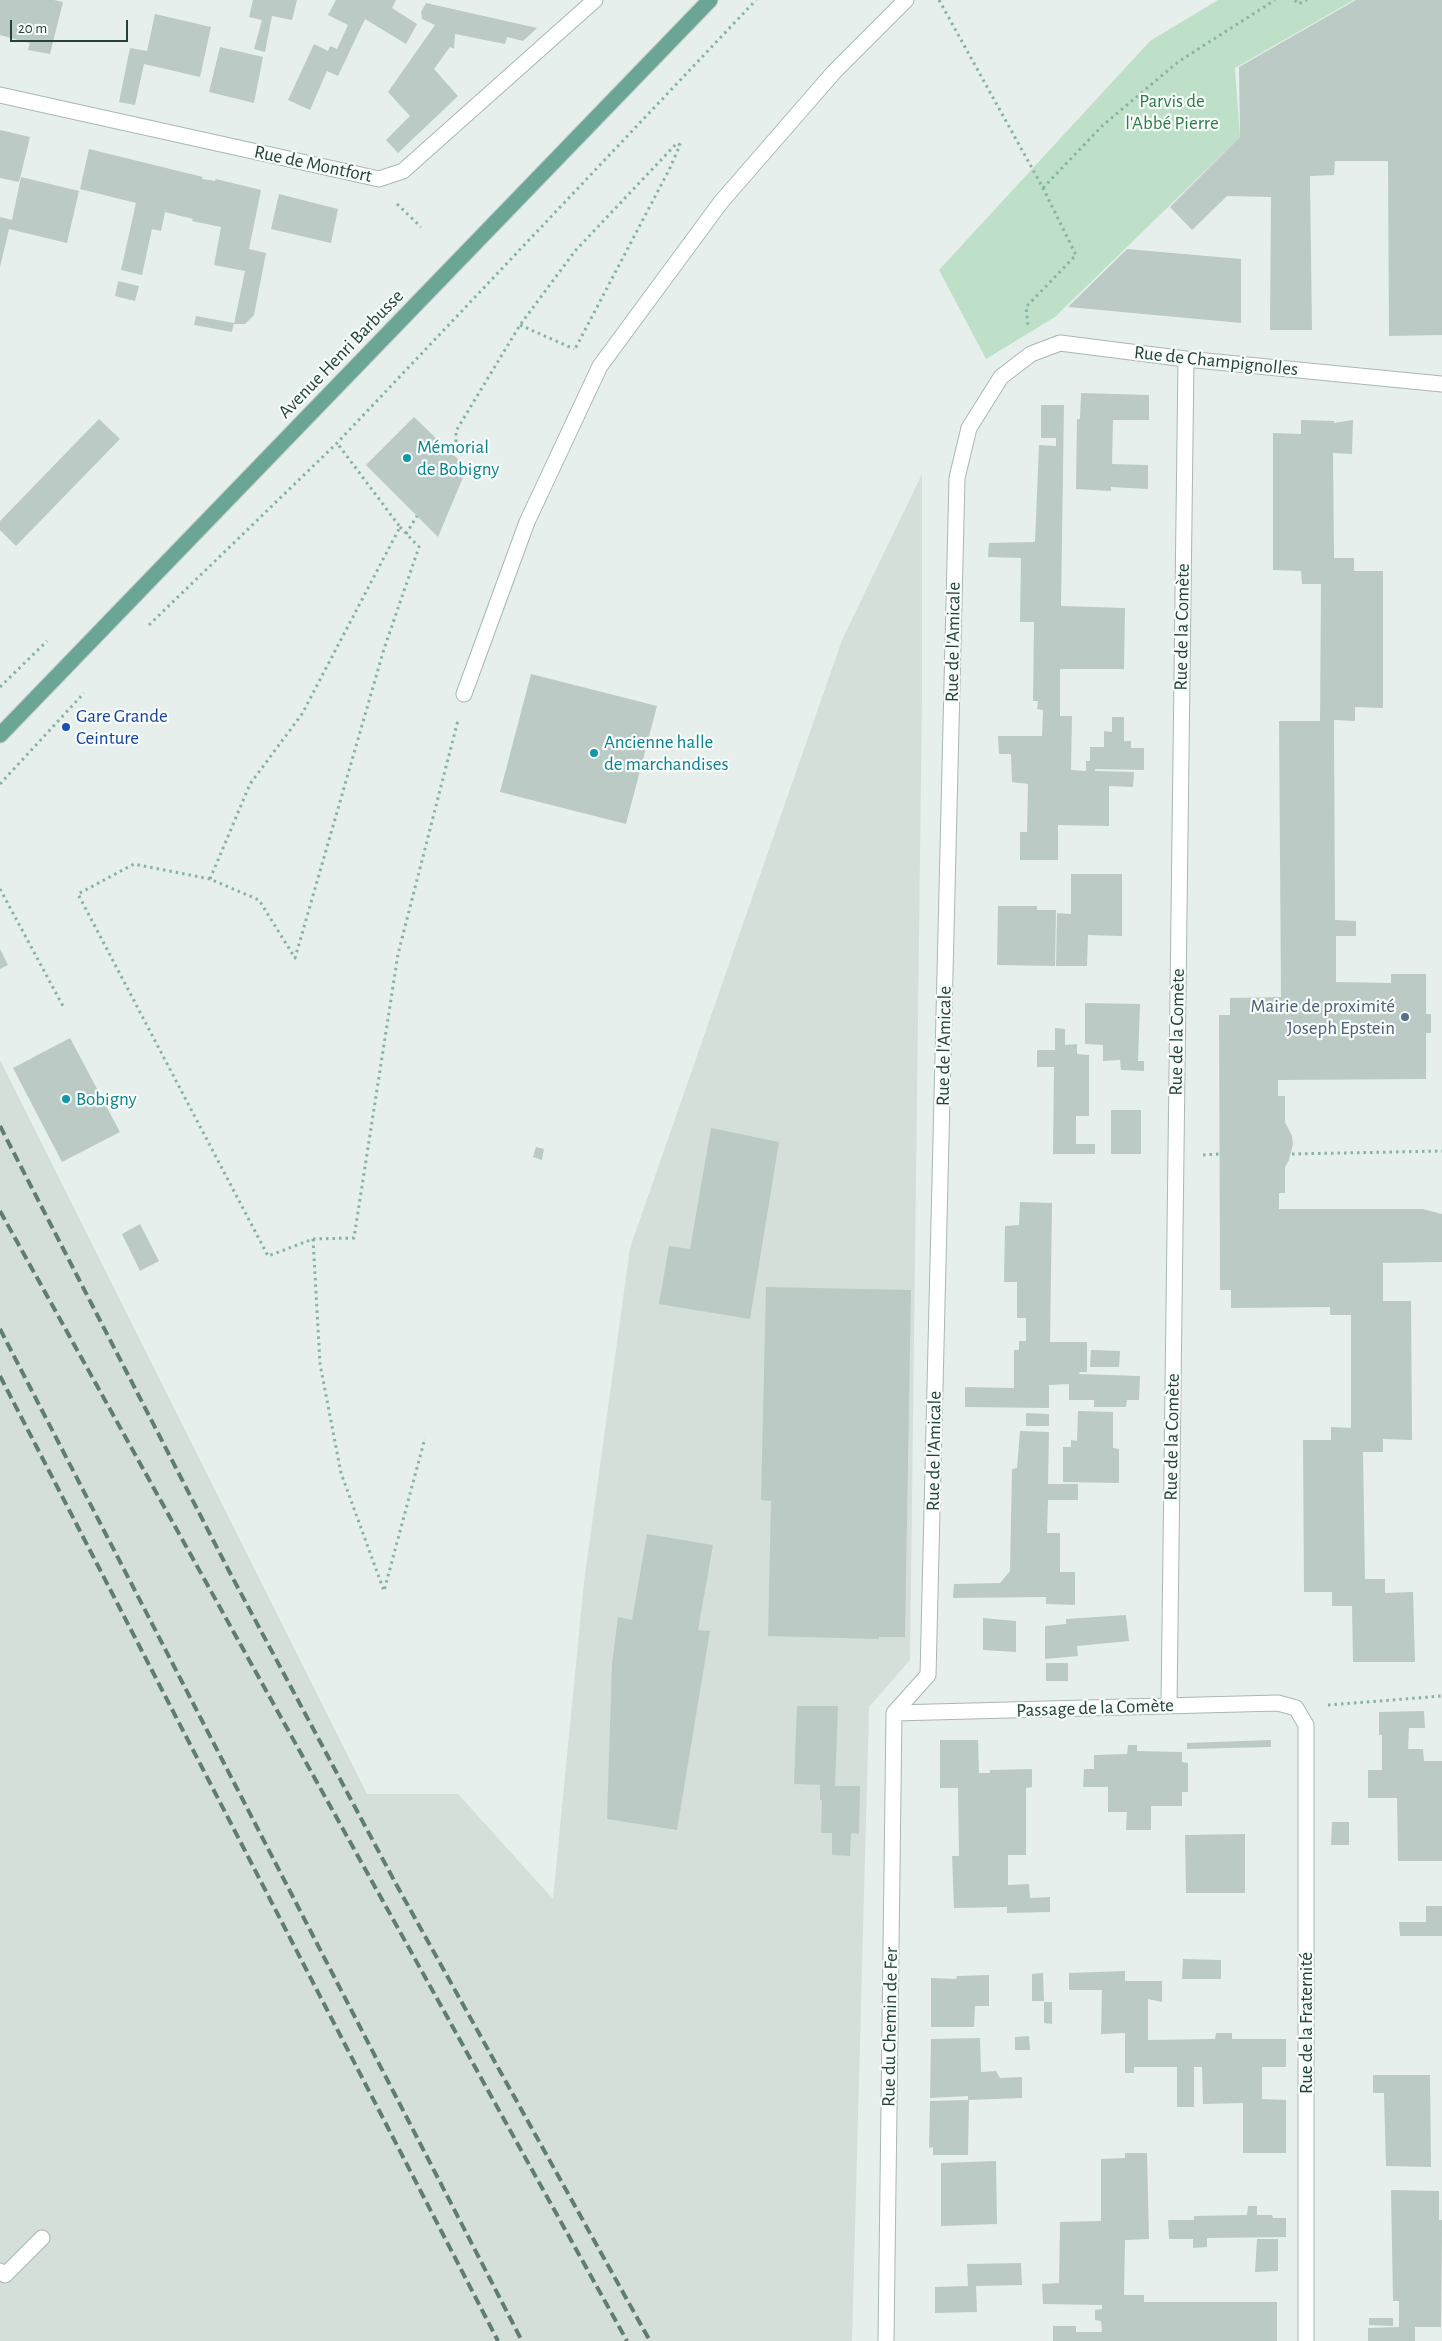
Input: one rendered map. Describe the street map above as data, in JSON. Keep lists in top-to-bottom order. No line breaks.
{"streets":{"main road":["Avenue Henri Barbusse"],"street":["Rue de Montfort","Rue de Champignolles","Rue de la Comète","Rue de l'Amicale","Passage de la Comète","Rue de la Fraternité","Rue du Chemin de Fer"]},"crossings":[["Rue de Champignolles","Rue de la Comète"],["Rue de Champignolles","Rue de l'Amicale"],["Rue de la Comète","Passage de la Comète"],["Rue de l'Amicale","Passage de la Comète"],["Rue de l'Amicale","Rue du Chemin de Fer"],["Passage de la Comète","Rue de la Fraternité"],["Passage de la Comète","Rue du Chemin de Fer"]],"parks":["Parvis de l'Abbé Pierre"],"places":["Mémorial de Bobigny","Gare Grande Ceinture","Ancienne halle de marchandises","Mairie de proximité Joseph Epstein","Bobigny"],"scale_bar":"20 m"}
